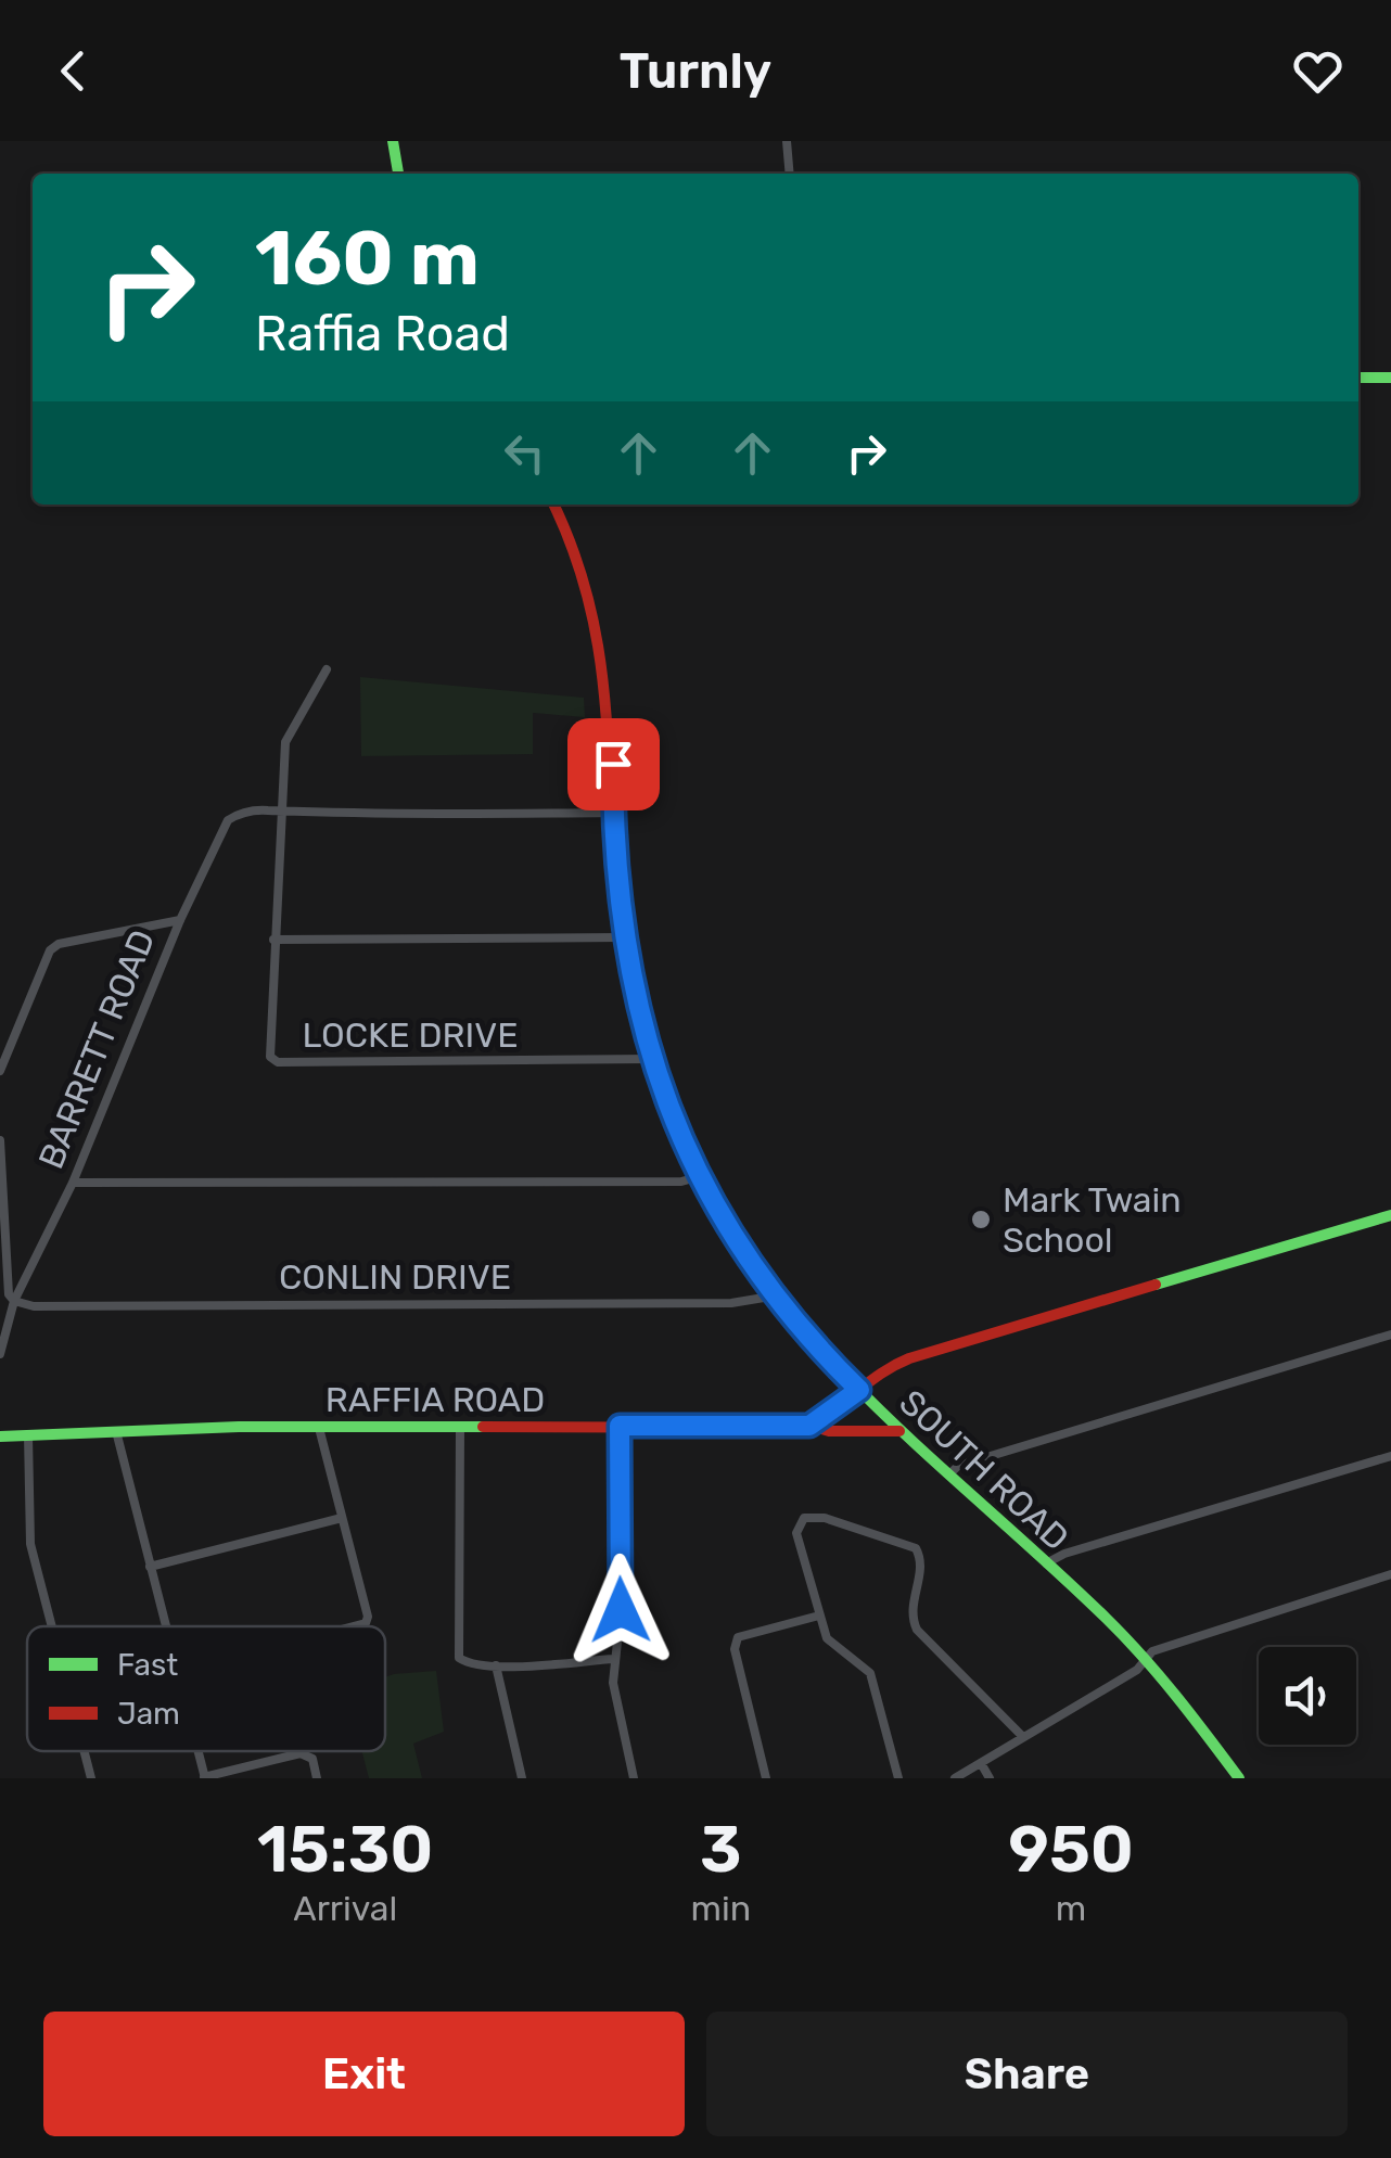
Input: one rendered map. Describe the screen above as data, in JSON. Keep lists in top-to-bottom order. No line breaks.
{"streets":{"main road":["RAFFIA ROAD","SOUTH ROAD"],"street":["LOCKE DRIVE","BARRETT ROAD","CONLIN DRIVE"]},"crossings":[["LOCKE DRIVE","BARRETT ROAD"],["LOCKE DRIVE","SOUTH ROAD"],["BARRETT ROAD","CONLIN DRIVE"],["CONLIN DRIVE","SOUTH ROAD"],["RAFFIA ROAD","SOUTH ROAD"]],"places":["Mark Twain School"],"legend":["Fast","Jam"],"page":{"header":"Turnly","turn":["160 m","Raffia Road"],"eta":["15:30","Arrival","3","min","950","m"],"buttons":["Exit","Share"]}}
